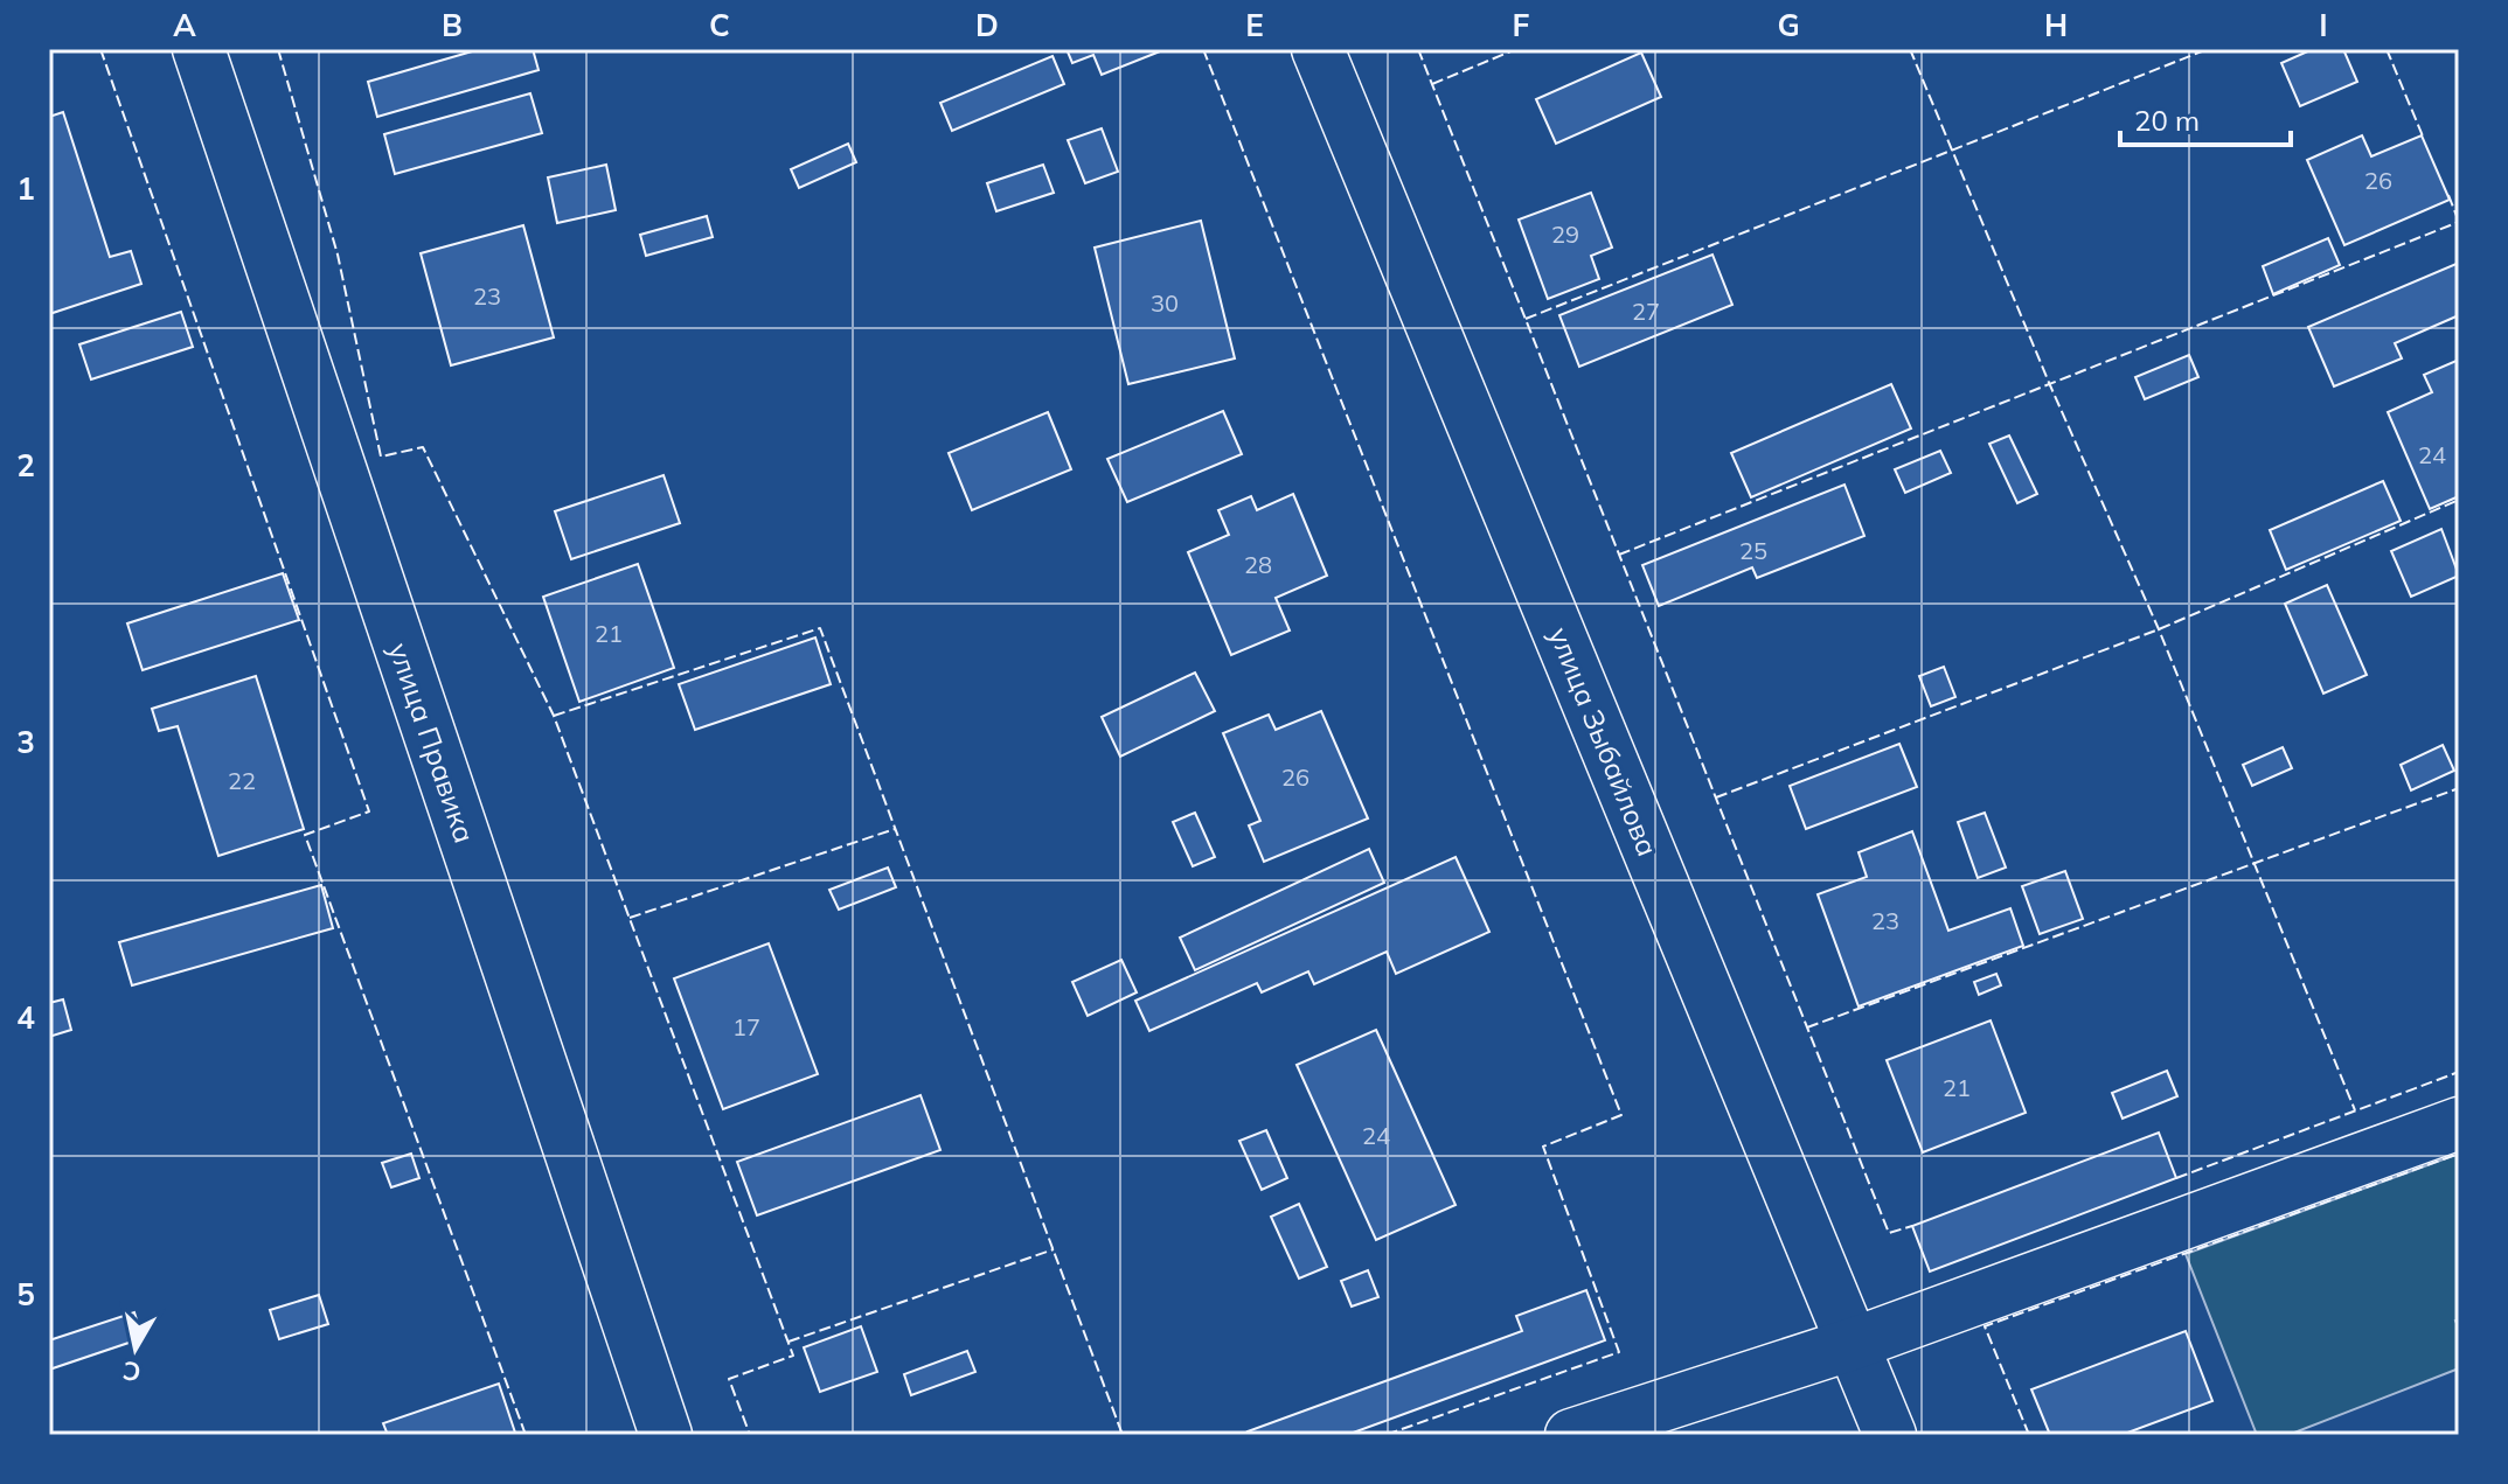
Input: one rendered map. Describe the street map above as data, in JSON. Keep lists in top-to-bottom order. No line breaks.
{"streets":{"street":["улица Зыбайлова","улица Правика"]},"house_numbers":["26","29","23","30","27","24","25","28","21","26","22","23","17","21","24"],"scale_bar":"20 m","north":"bottom","grid":{"columns":["A","B","C","D","E","F","G","H","I"],"rows":["1","2","3","4","5"]}}
